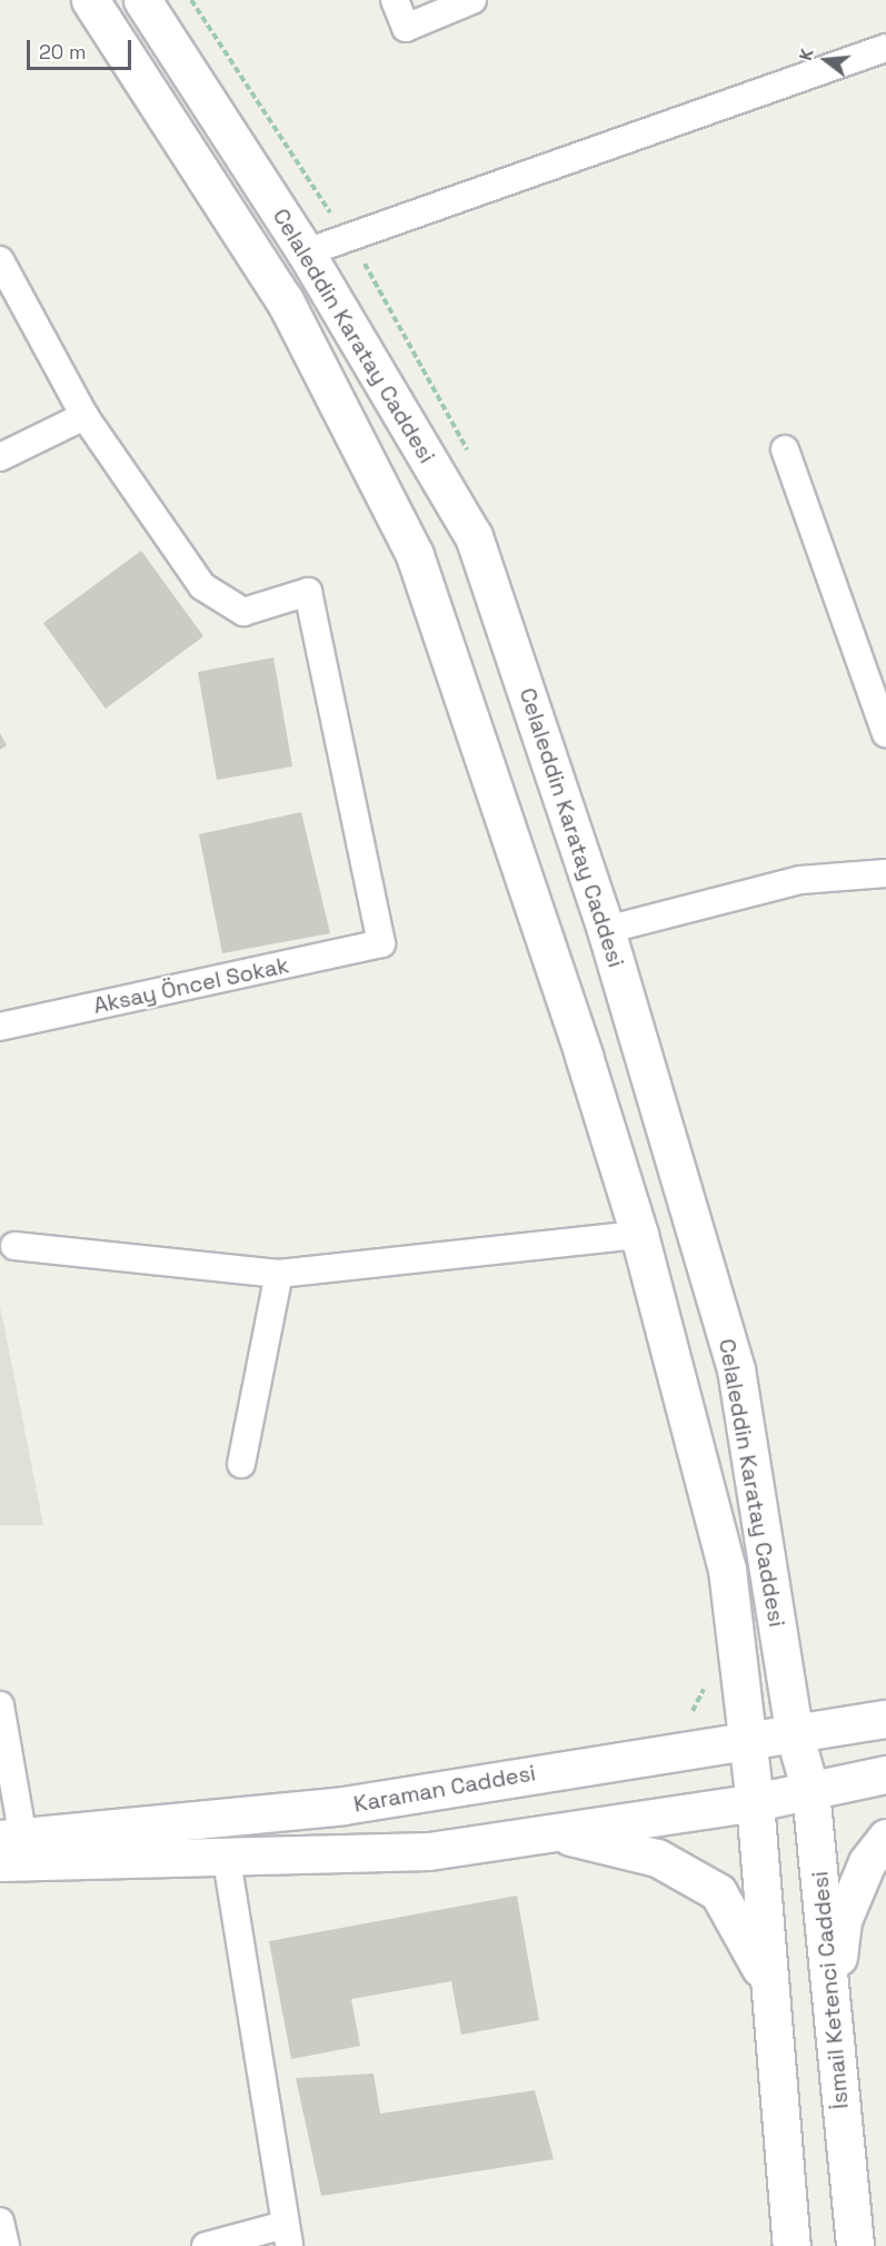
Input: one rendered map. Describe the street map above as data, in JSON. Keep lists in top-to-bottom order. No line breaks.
{"streets":{"main road":["Celaleddin Karatay Caddesi","Karaman Caddesi","İsmail Ketenci Caddesi"],"street":["Aksay Öncel Sokak"]},"crossings":[["Celaleddin Karatay Caddesi","Karaman Caddesi"],["Celaleddin Karatay Caddesi","İsmail Ketenci Caddesi"],["Karaman Caddesi","İsmail Ketenci Caddesi"]],"scale_bar":"20 m","north":"left"}
